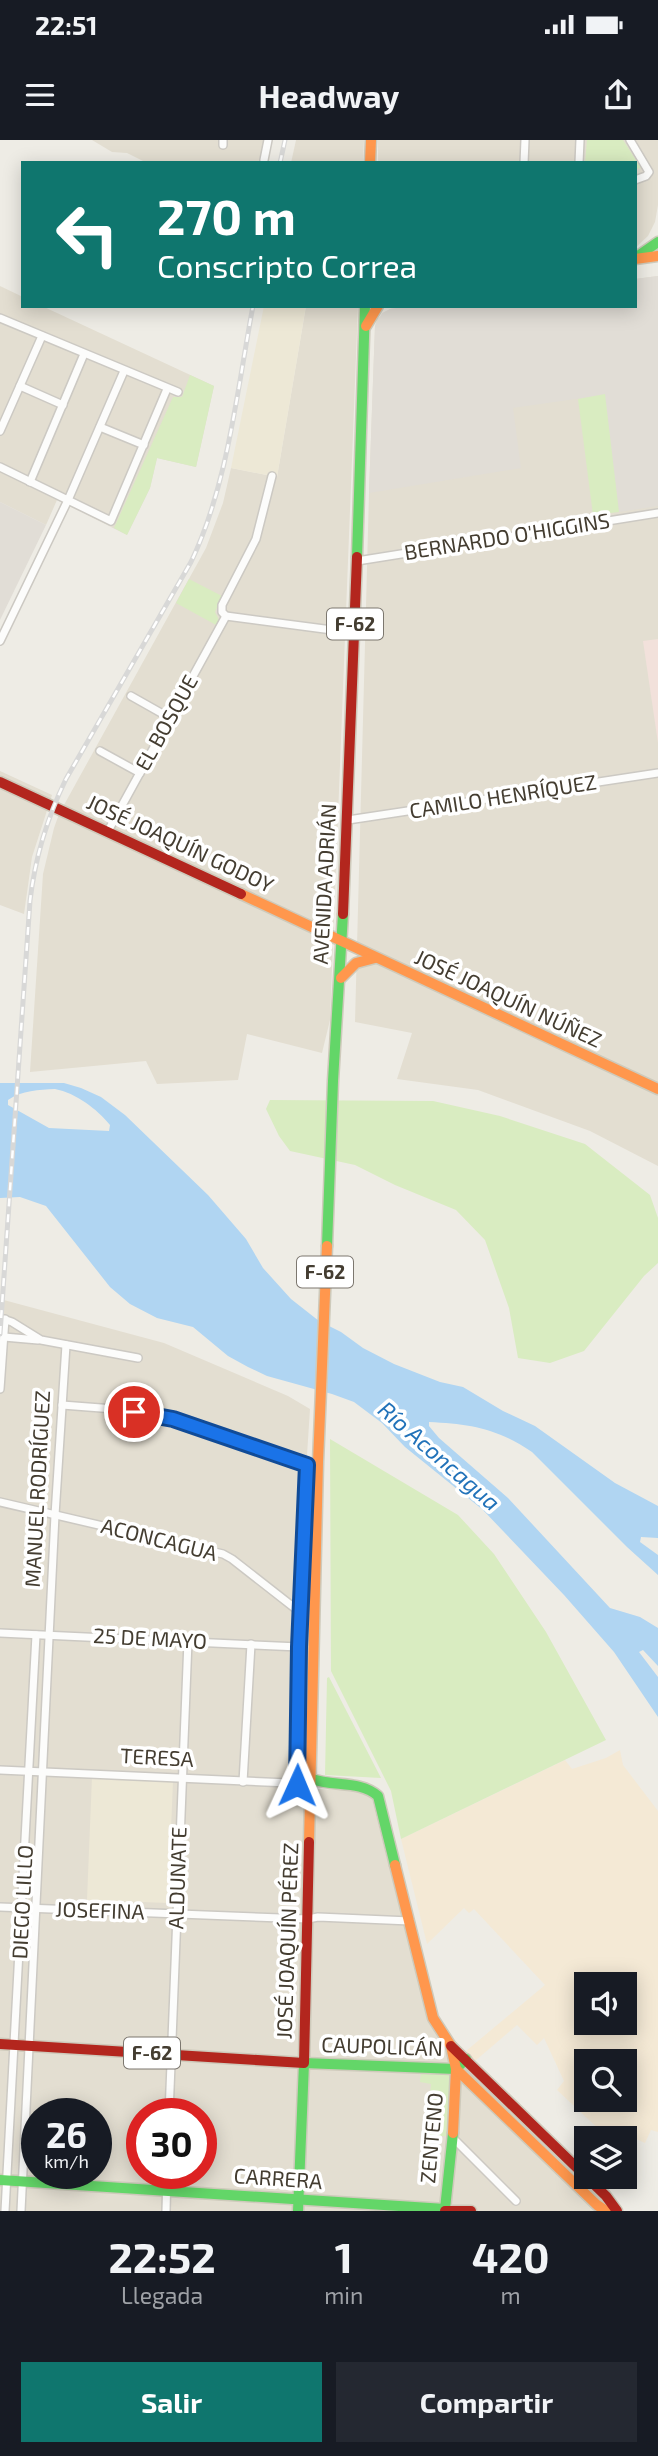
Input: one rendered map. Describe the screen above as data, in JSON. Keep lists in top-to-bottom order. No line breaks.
{"streets":{"main road":["F-62","JOSÉ JOAQUÍN GODOY","AVENIDA ADRIÁN","JOSÉ JOAQUÍN NÚÑEZ","TERESA","JOSÉ JOAQUÍN PÉREZ","CAUPOLICÁN","ZENTENO","CARRERA"],"street":["BERNARDO O'HIGGINS","EL BOSQUE","CAMILO HENRÍQUEZ","MANUEL RODRÍGUEZ","ACONCAGUA","25 DE MAYO","ALDUNATE","DIEGO LILLO","JOSEFINA"]},"crossings":[["BERNARDO O'HIGGINS","AVENIDA ADRIÁN"],["EL BOSQUE","JOSÉ JOAQUÍN GODOY"],["CAMILO HENRÍQUEZ","AVENIDA ADRIÁN"],["JOSÉ JOAQUÍN GODOY","AVENIDA ADRIÁN"],["JOSÉ JOAQUÍN GODOY","JOSÉ JOAQUÍN NÚÑEZ"],["AVENIDA ADRIÁN","JOSÉ JOAQUÍN NÚÑEZ"],["AVENIDA ADRIÁN","JOSÉ JOAQUÍN PÉREZ"],["MANUEL RODRÍGUEZ","ACONCAGUA"],["MANUEL RODRÍGUEZ","25 DE MAYO"],["MANUEL RODRÍGUEZ","DIEGO LILLO"],["25 DE MAYO","ALDUNATE"],["25 DE MAYO","DIEGO LILLO"],["TERESA","ALDUNATE"],["TERESA","DIEGO LILLO"],["TERESA","JOSEFINA"],["TERESA","JOSÉ JOAQUÍN PÉREZ"],["ALDUNATE","JOSEFINA"],["ALDUNATE","CAUPOLICÁN"],["DIEGO LILLO","JOSEFINA"],["DIEGO LILLO","CAUPOLICÁN"],["JOSEFINA","JOSÉ JOAQUÍN PÉREZ"],["JOSÉ JOAQUÍN PÉREZ","CAUPOLICÁN"],["JOSÉ JOAQUÍN PÉREZ","CARRERA"],["CAUPOLICÁN","ZENTENO"],["ZENTENO","CARRERA"]],"water":["Río Aconcagua"],"page":{"status":"22:51","header":"Headway","turn":["270 m","Conscripto Correa"],"speed":"26 km/h","limit":"30","eta":["22:52","Llegada","1","min","420","m"],"buttons":["Salir","Compartir"]}}
